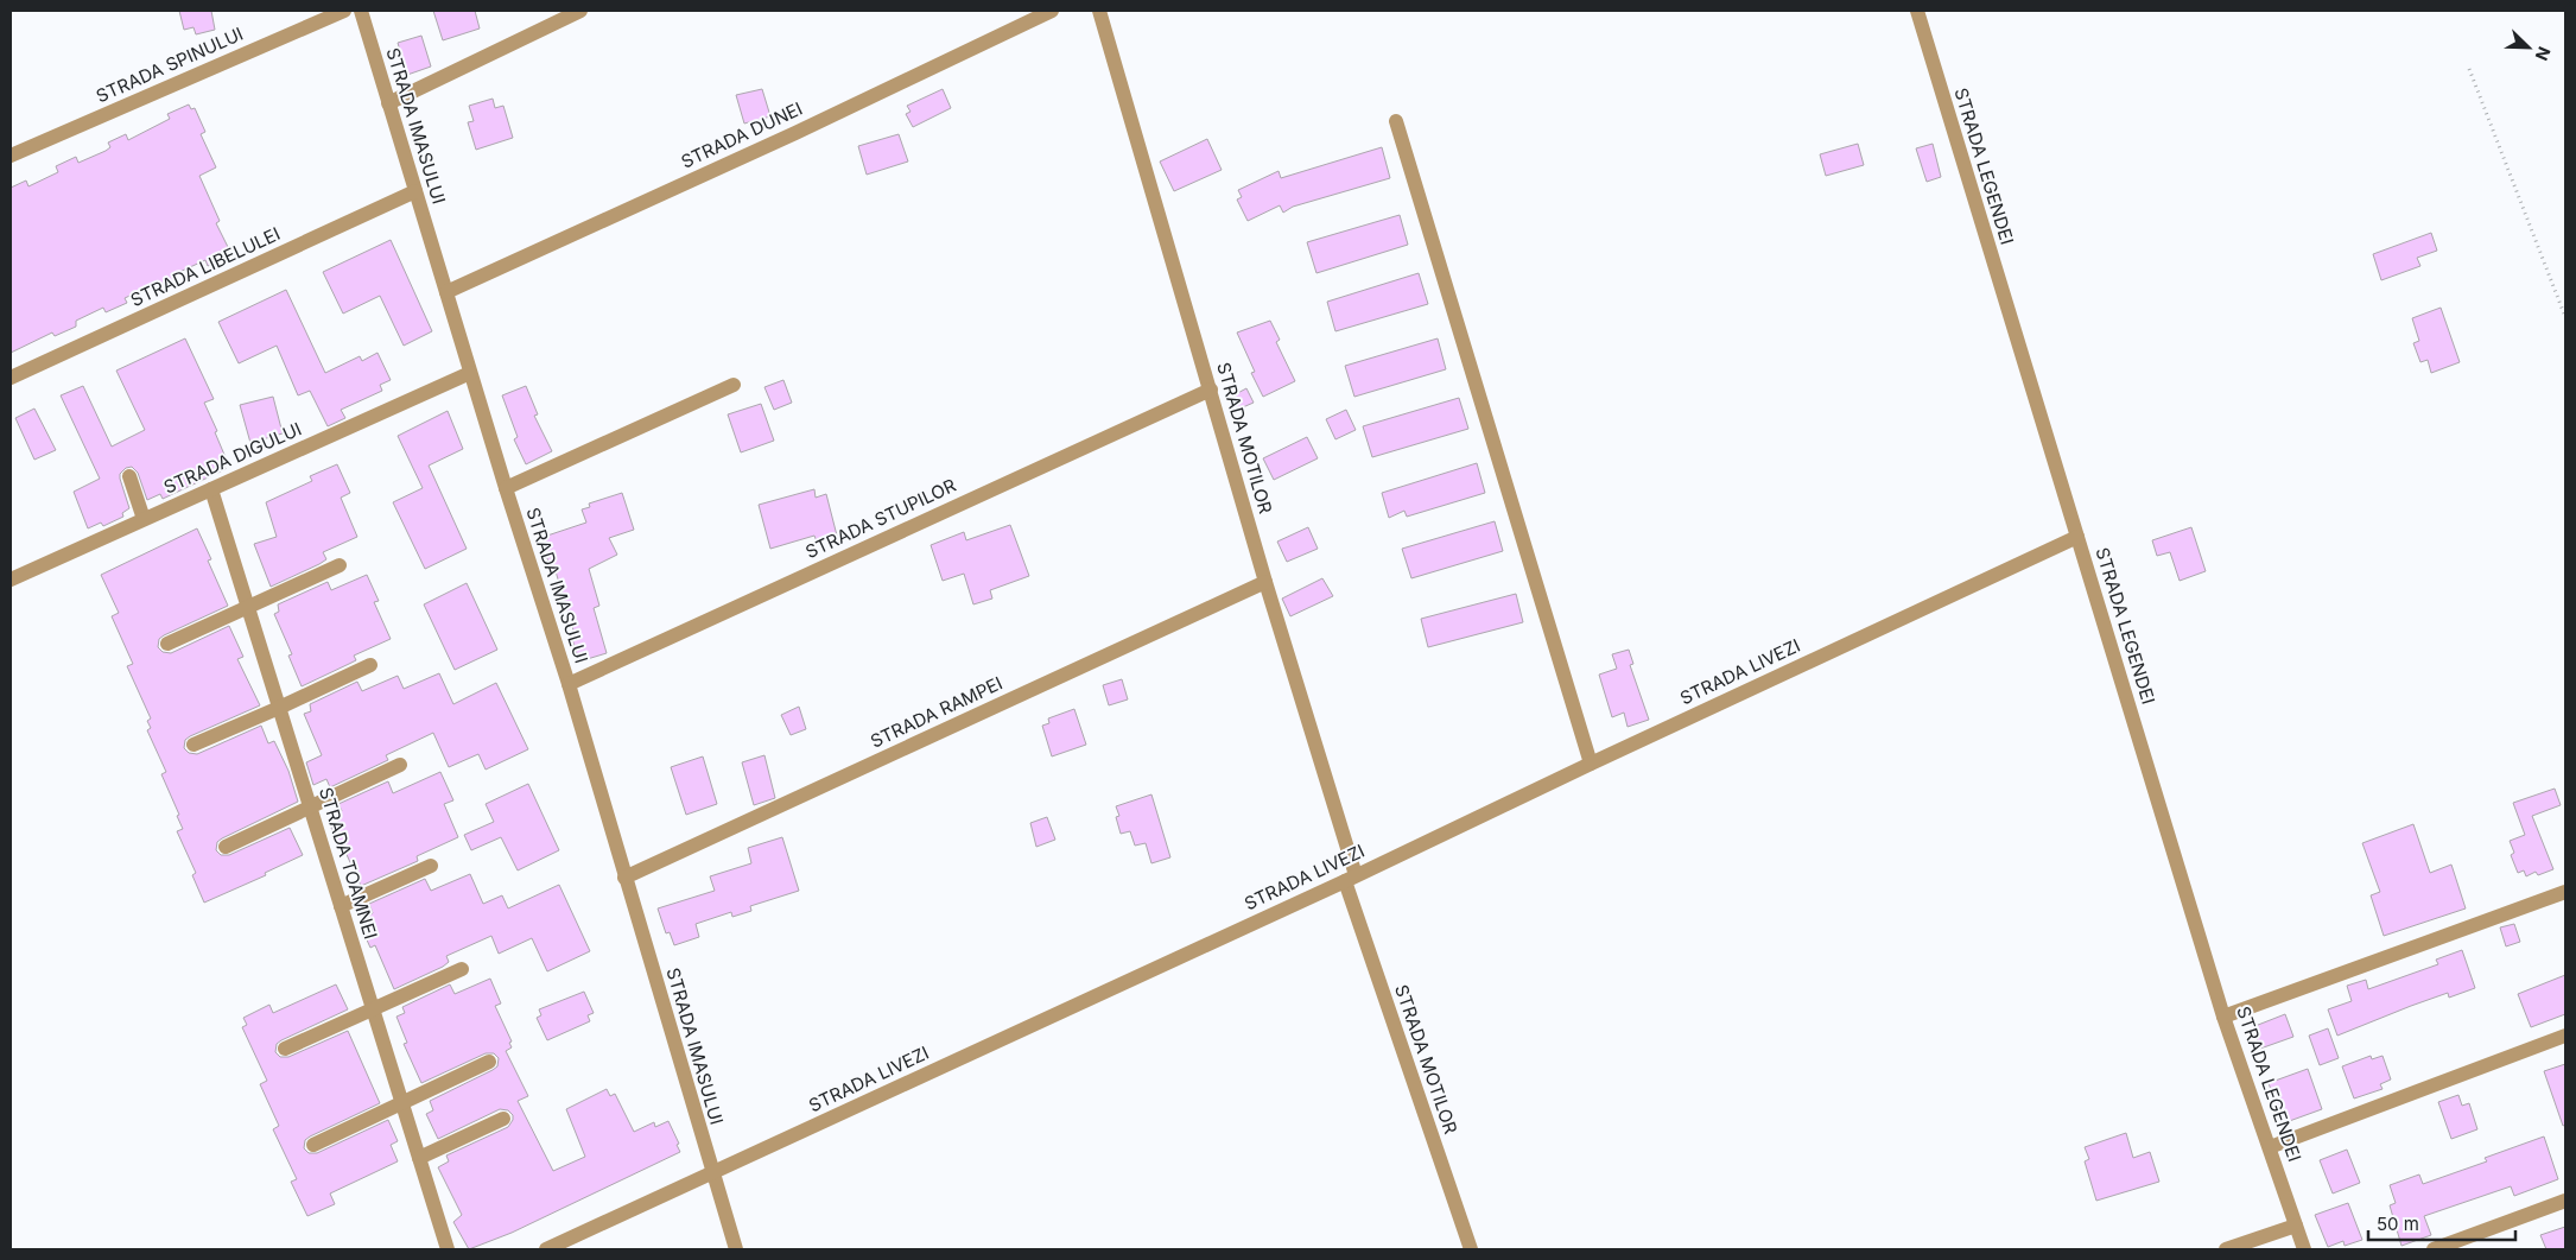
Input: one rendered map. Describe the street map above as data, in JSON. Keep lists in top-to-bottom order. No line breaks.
{"streets":{"street":["STRADA SPINULUI","STRADA IMASULUI","STRADA DUNEI","STRADA LEGENDEI","STRADA LIBELULEI","STRADA MOTILOR","STRADA DIGULUI","STRADA STUPILOR","STRADA LIVEZI","STRADA RAMPEI","STRADA TOAMNEI"]},"crossings":[["STRADA IMASULUI","STRADA DUNEI"],["STRADA IMASULUI","STRADA LIBELULEI"],["STRADA IMASULUI","STRADA DIGULUI"],["STRADA IMASULUI","STRADA STUPILOR"],["STRADA IMASULUI","STRADA LIVEZI"],["STRADA IMASULUI","STRADA RAMPEI"],["STRADA LEGENDEI","STRADA LIVEZI"],["STRADA MOTILOR","STRADA STUPILOR"],["STRADA MOTILOR","STRADA LIVEZI"],["STRADA MOTILOR","STRADA RAMPEI"],["STRADA DIGULUI","STRADA TOAMNEI"]],"scale_bar":"50 m","north":"bottom right"}
